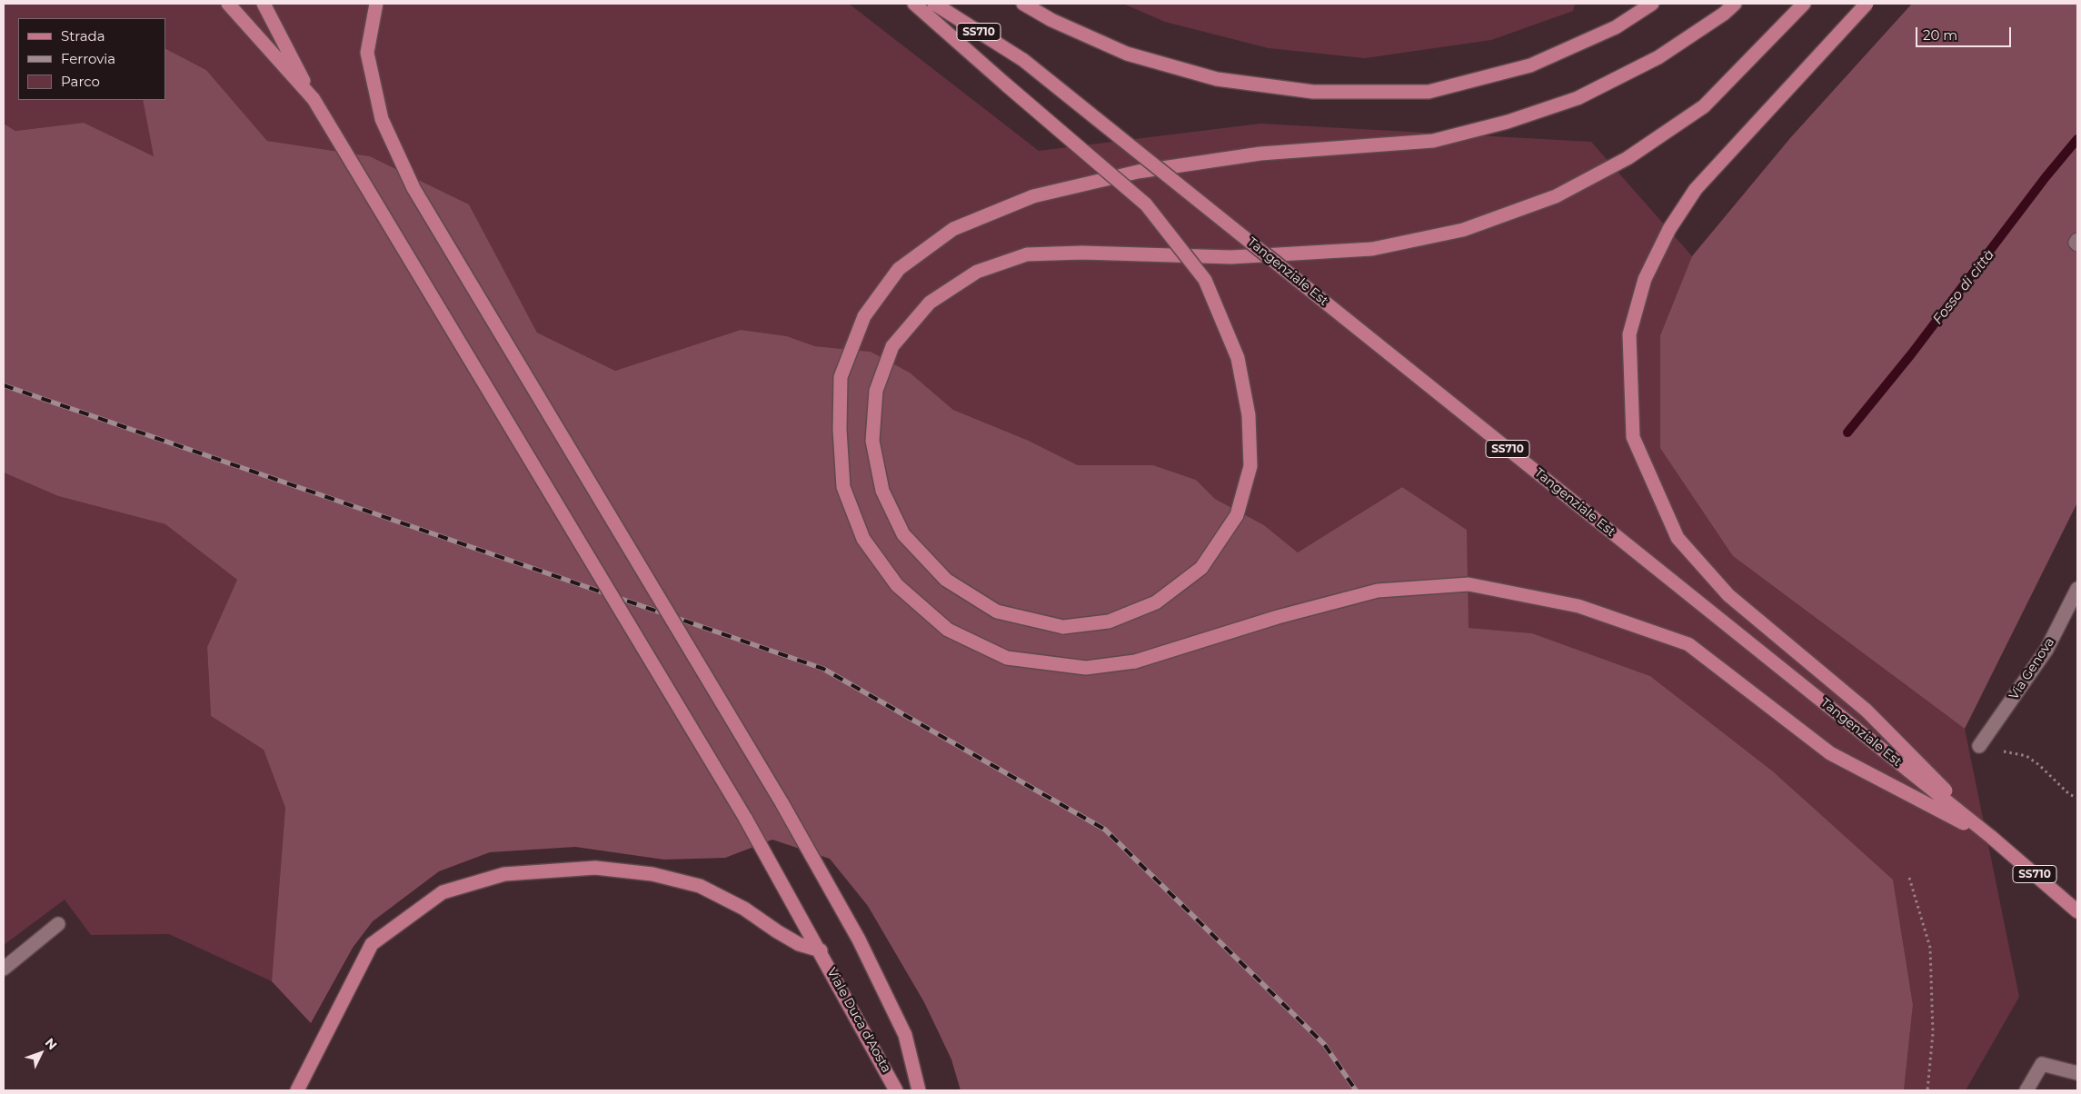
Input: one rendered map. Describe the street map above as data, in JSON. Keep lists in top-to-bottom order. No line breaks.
{"streets":{"main road":["SS710","Tangenziale Est","Viale Duca d'Aosta"],"street":["Via Genova"]},"water":["Fosso di città"],"legend":["Strada","Ferrovia","Parco"],"scale_bar":"20 m","north":"top right"}
